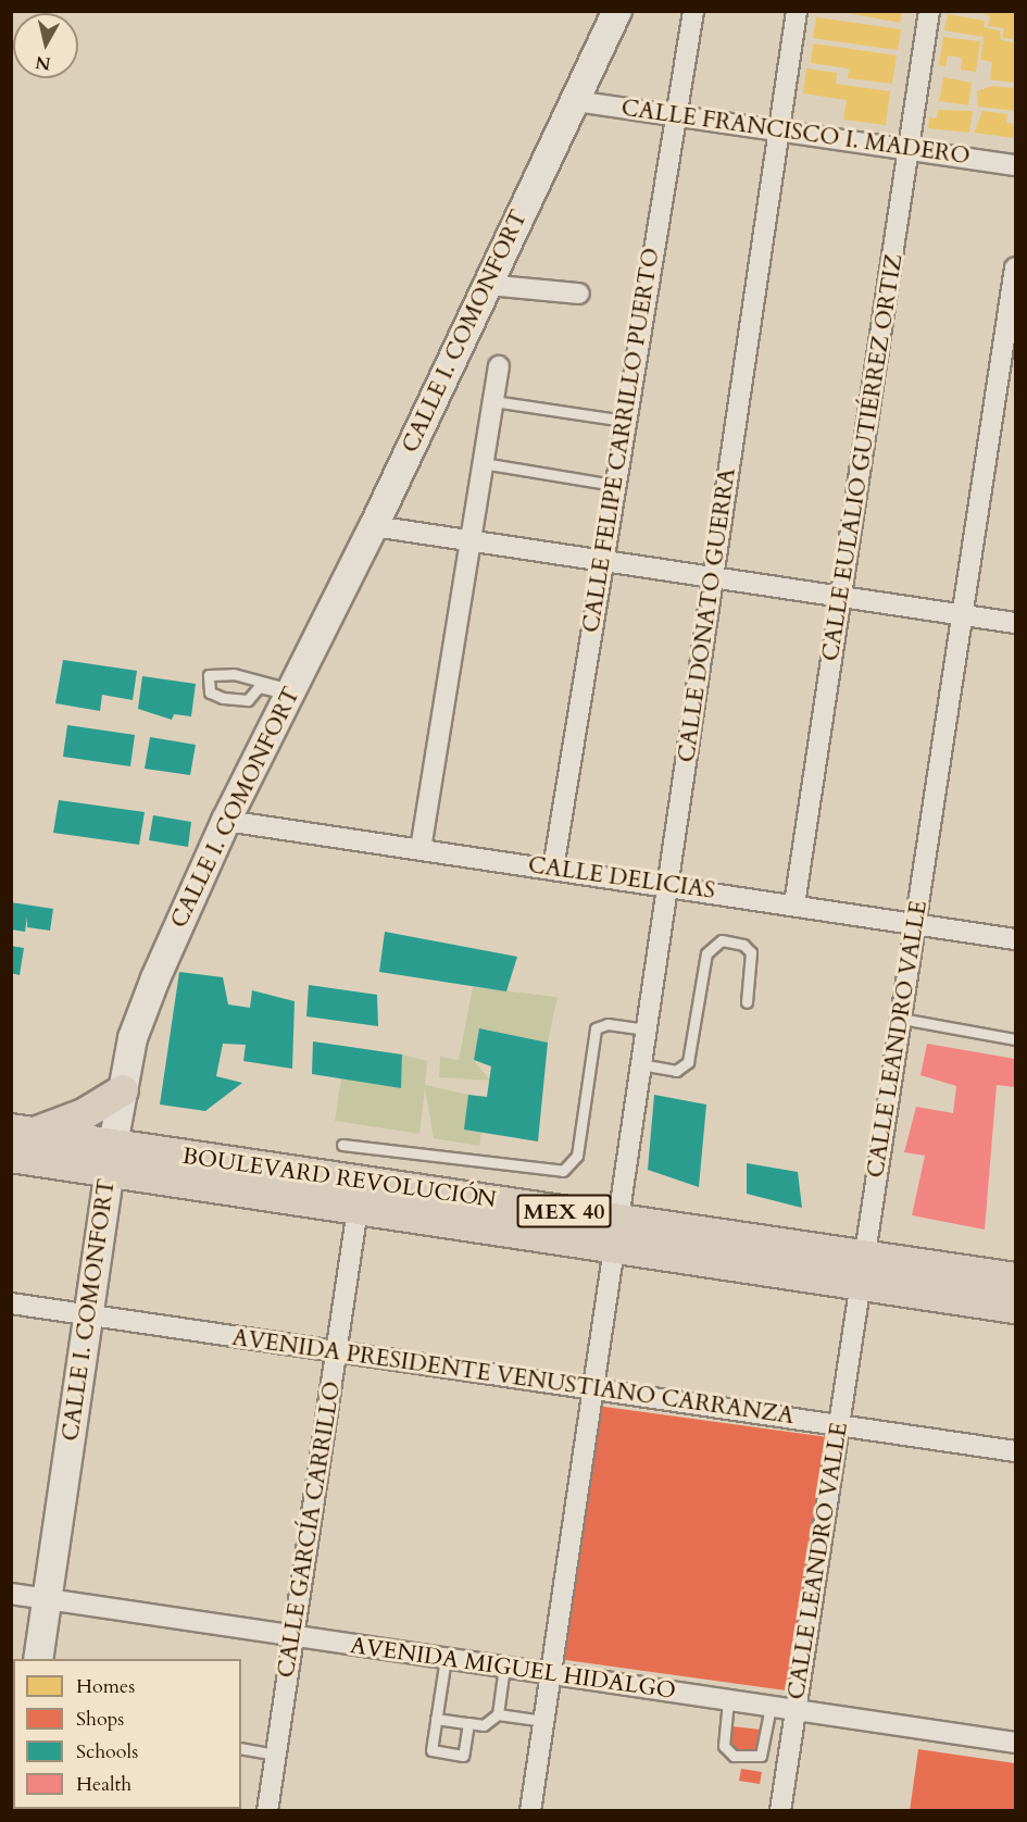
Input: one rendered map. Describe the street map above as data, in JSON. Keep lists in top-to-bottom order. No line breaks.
{"streets":{"main road":["CALLE I. COMONFORT","BOULEVARD REVOLUCIÓN","MEX 40"],"street":["CALLE FRANCISCO I. MADERO","CALLE FELIPE CARRILLO PUERTO","CALLE EULALIO GUTIÉRREZ ORTIZ","CALLE DONATO GUERRA","CALLE DELICIAS","CALLE LEANDRO VALLE","AVENIDA PRESIDENTE VENUSTIANO CARRANZA","CALLE GARCÍA CARRILLO","AVENIDA MIGUEL HIDALGO"]},"crossings":[["CALLE FRANCISCO I. MADERO","CALLE I. COMONFORT"],["CALLE FRANCISCO I. MADERO","CALLE FELIPE CARRILLO PUERTO"],["CALLE FRANCISCO I. MADERO","CALLE EULALIO GUTIÉRREZ ORTIZ"],["CALLE FRANCISCO I. MADERO","CALLE DONATO GUERRA"],["CALLE I. COMONFORT","CALLE DELICIAS"],["CALLE I. COMONFORT","BOULEVARD REVOLUCIÓN"],["CALLE I. COMONFORT","MEX 40"],["CALLE I. COMONFORT","AVENIDA PRESIDENTE VENUSTIANO CARRANZA"],["CALLE I. COMONFORT","AVENIDA MIGUEL HIDALGO"],["CALLE FELIPE CARRILLO PUERTO","CALLE DELICIAS"],["CALLE EULALIO GUTIÉRREZ ORTIZ","CALLE DELICIAS"],["CALLE DONATO GUERRA","CALLE DELICIAS"],["CALLE DONATO GUERRA","BOULEVARD REVOLUCIÓN"],["CALLE DONATO GUERRA","MEX 40"],["CALLE DONATO GUERRA","AVENIDA PRESIDENTE VENUSTIANO CARRANZA"],["CALLE DONATO GUERRA","AVENIDA MIGUEL HIDALGO"],["CALLE DELICIAS","CALLE LEANDRO VALLE"],["CALLE LEANDRO VALLE","MEX 40"],["CALLE LEANDRO VALLE","AVENIDA PRESIDENTE VENUSTIANO CARRANZA"],["CALLE LEANDRO VALLE","AVENIDA MIGUEL HIDALGO"],["BOULEVARD REVOLUCIÓN","MEX 40"],["MEX 40","CALLE GARCÍA CARRILLO"],["AVENIDA PRESIDENTE VENUSTIANO CARRANZA","CALLE GARCÍA CARRILLO"],["CALLE GARCÍA CARRILLO","AVENIDA MIGUEL HIDALGO"]],"legend":["Homes","Shops","Schools","Health"],"north":"bottom"}
